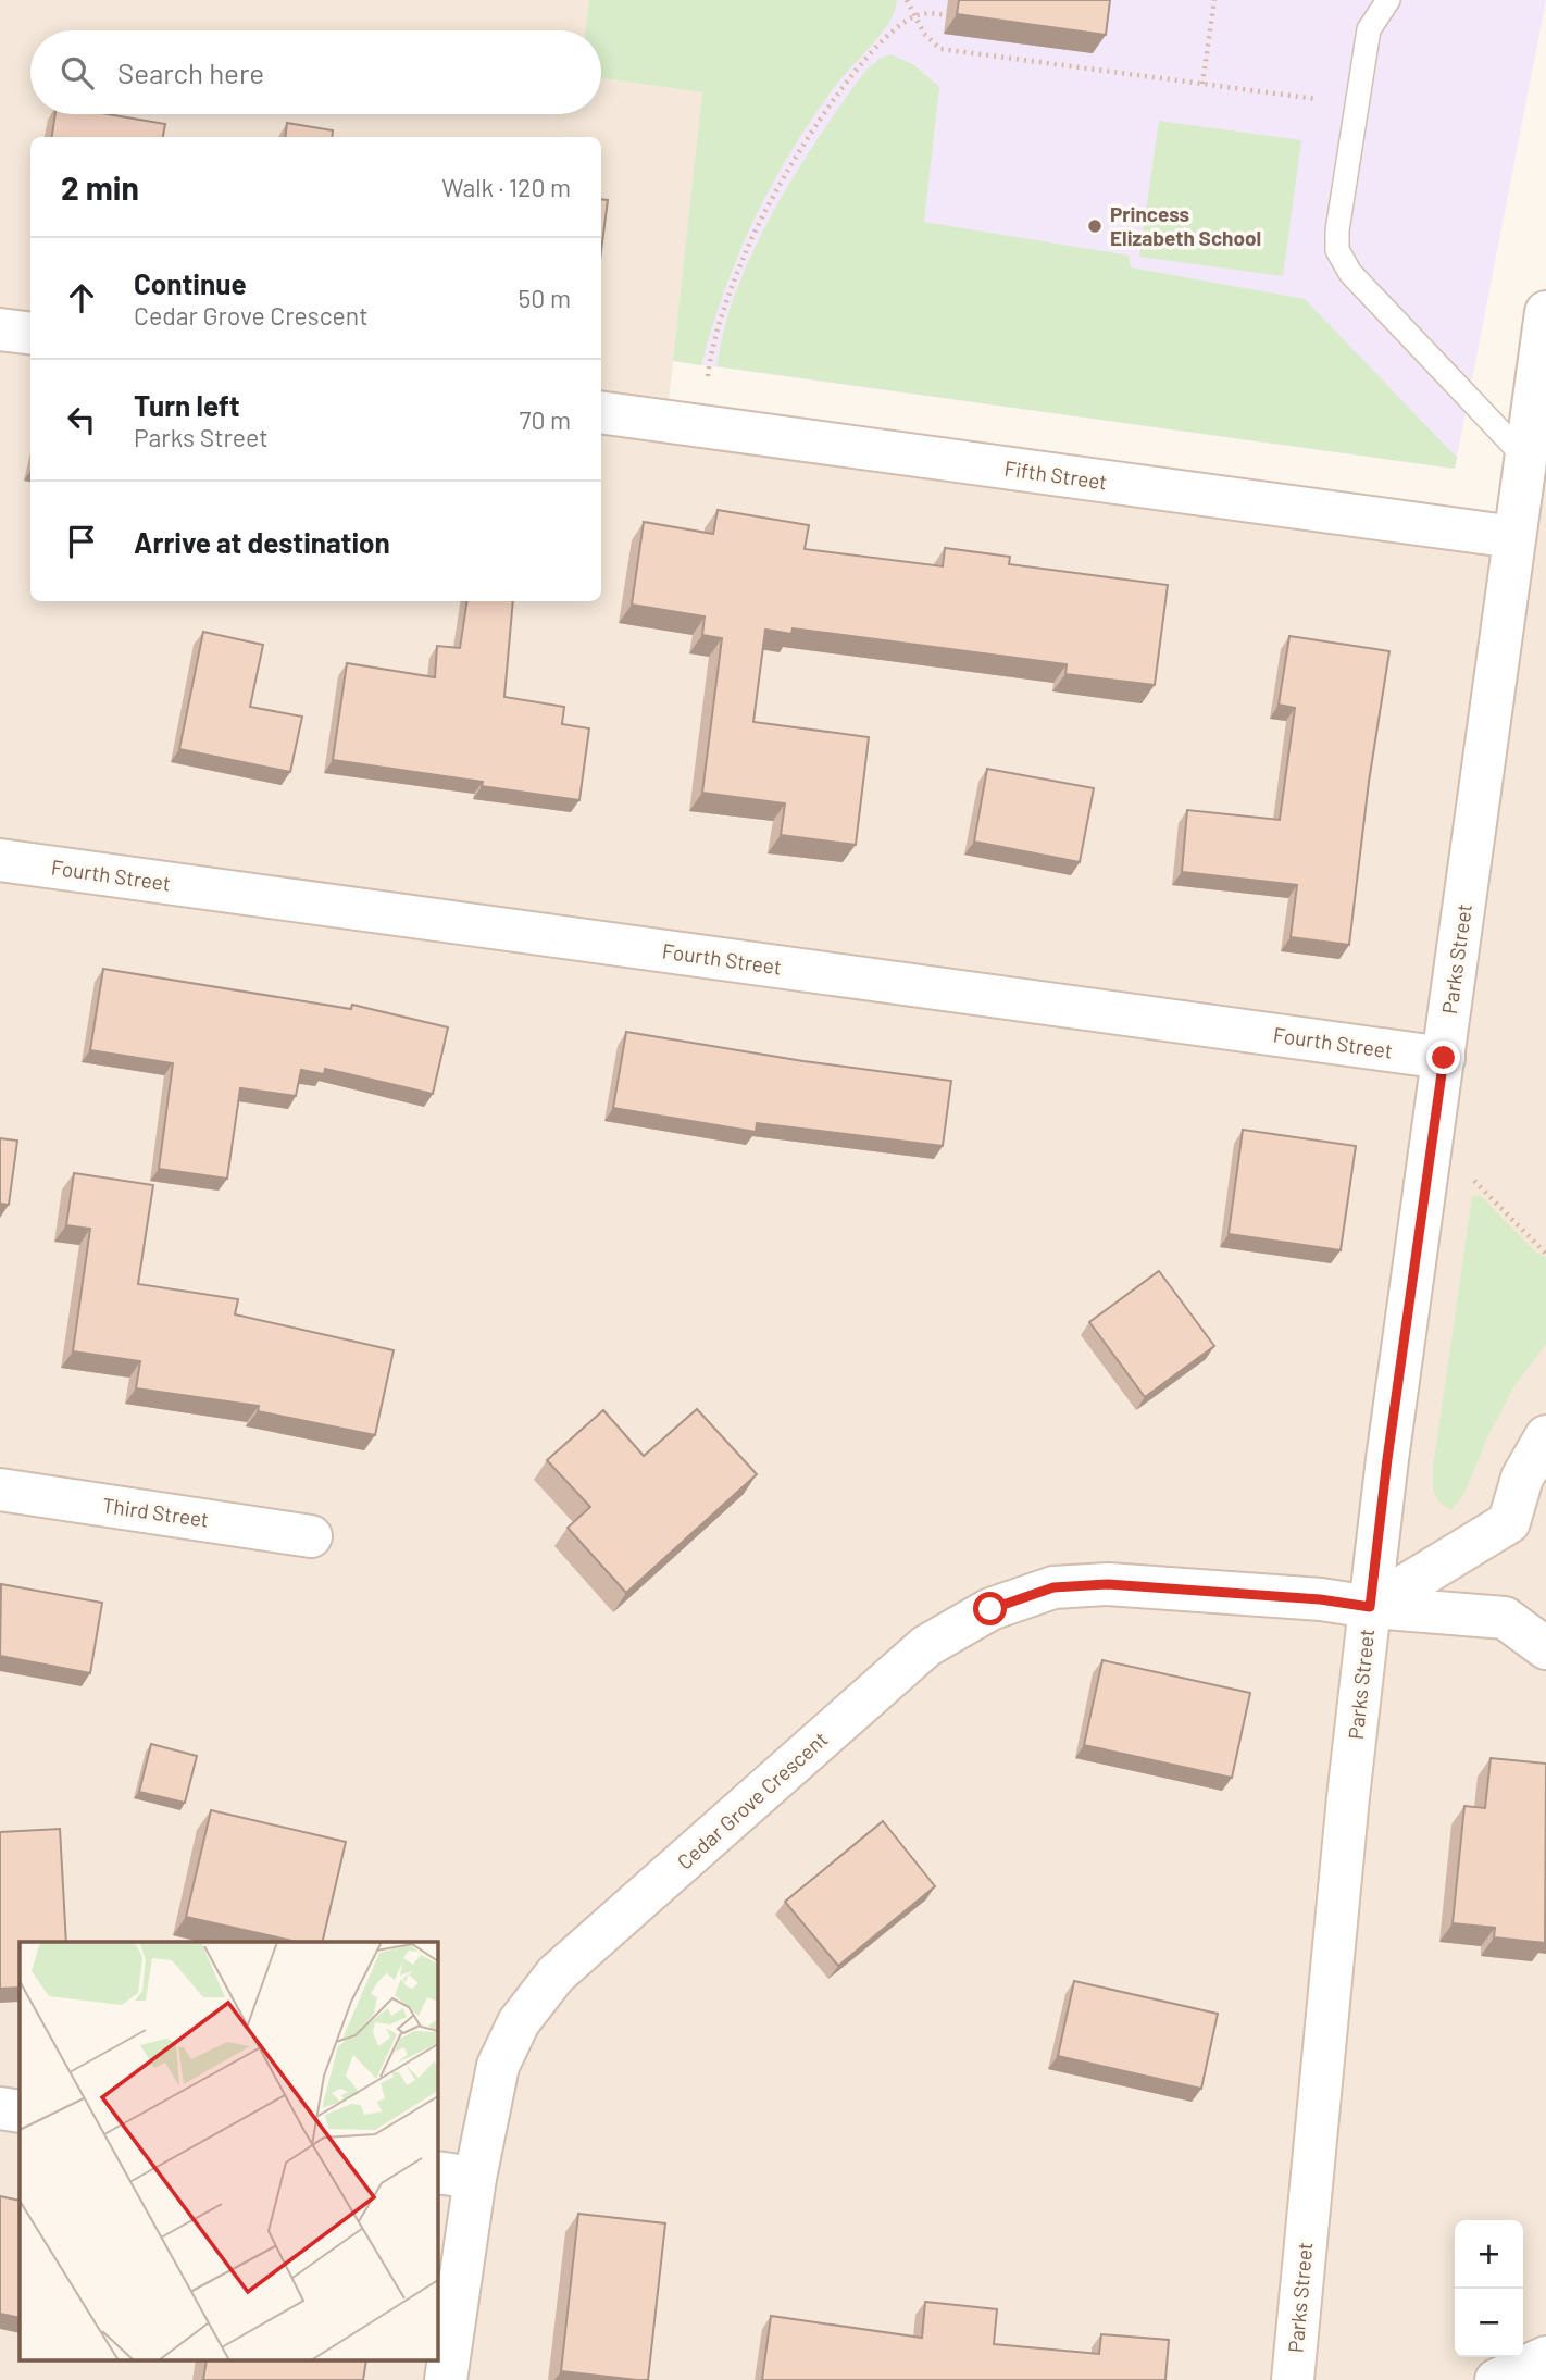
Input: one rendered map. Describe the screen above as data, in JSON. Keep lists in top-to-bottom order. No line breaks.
{"streets":{"street":["Fifth Street","Fourth Street","Parks Street","Third Street","Cedar Grove Crescent"]},"crossings":[["Fifth Street","Parks Street"],["Fourth Street","Parks Street"],["Parks Street","Cedar Grove Crescent"]],"places":["Princess Elizabeth School"],"page":{"search":"Search here","heading":["2 min","Walk · 120 m"],"list":[["Continue","Cedar Grove Crescent","50 m"],["Turn left","Parks Street","70 m"],"Arrive at destination"],"map_buttons":["+","−"]}}
